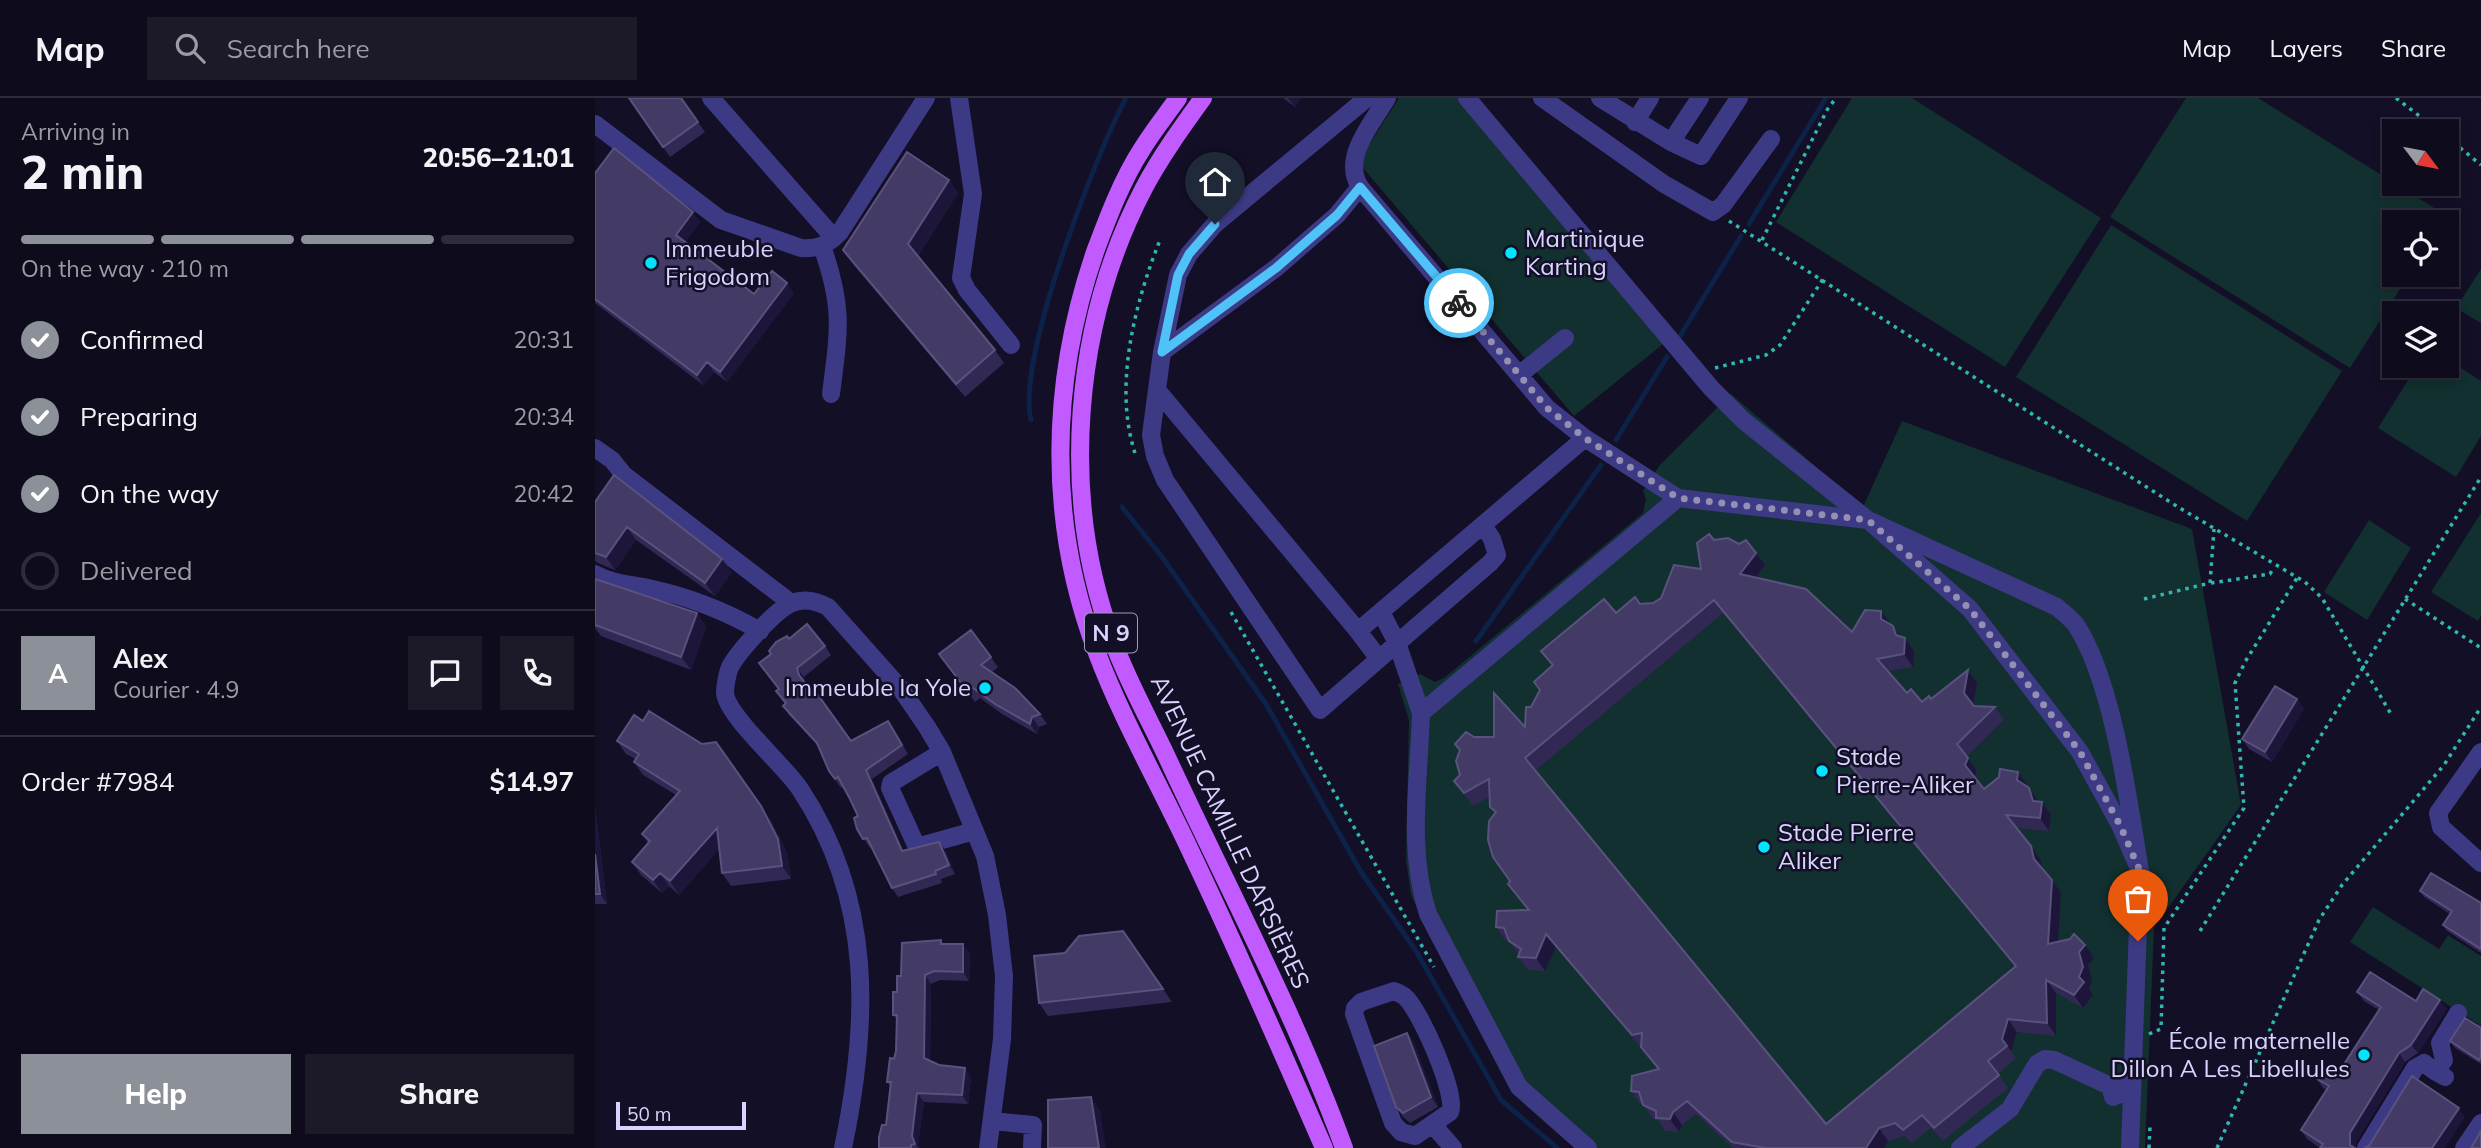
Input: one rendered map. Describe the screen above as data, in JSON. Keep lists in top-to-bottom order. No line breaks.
{"streets":{"main road":["N 9","AVENUE CAMILLE DARSIÈRES"]},"places":["Martinique Karting","Immeuble Frigodom","Immeuble la Yole","Stade Pierre-Aliker","Stade Pierre Aliker","École maternelle Dillon A Les Libellules"],"scale_bar":"50 m","north":"bottom right","page":{"header":"Map","search":"Search here","nav":["Map","Layers","Share"],"heading":["2 min","Arriving in","20:56–21:01"],"panel":["Alex","Courier · 4.9","Order #7984","$14.97"],"bar":"On the way · 210 m","list":[["Confirmed","20:31"],["Preparing","20:34"],["On the way","20:42"],"Delivered"],"round":"A","buttons":["Help","Share"],"scale":"50 m"}}
